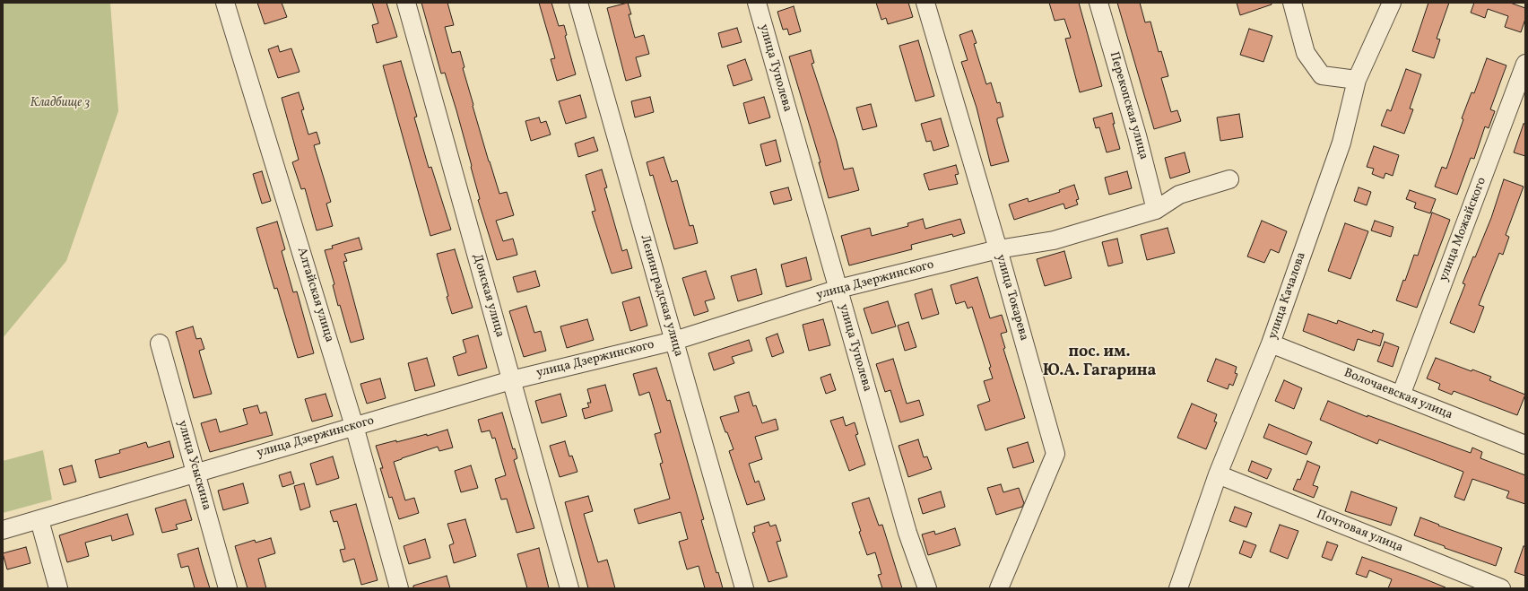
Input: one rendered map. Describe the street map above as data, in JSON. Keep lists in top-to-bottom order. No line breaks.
{"streets":{"street":["улица Туполева","Перекопская улица","улица Можайского","улица Дзержинского","Алтайская улица","Донская улица","Ленинградская улица","улица Качалова","улица Токарева","Волочаевская улица","улица Усыскина","Почтовая улица"]},"crossings":[["улица Туполева","улица Дзержинского"],["Перекопская улица","улица Дзержинского"],["улица Можайского","Волочаевская улица"],["улица Дзержинского","Алтайская улица"],["улица Дзержинского","Донская улица"],["улица Дзержинского","Ленинградская улица"],["улица Дзержинского","улица Токарева"],["улица Дзержинского","улица Усыскина"],["улица Качалова","Волочаевская улица"],["улица Качалова","Почтовая улица"]],"districts":["пос. им. Ю.А. Гагарина"],"parks":["Кладбище 3"]}
